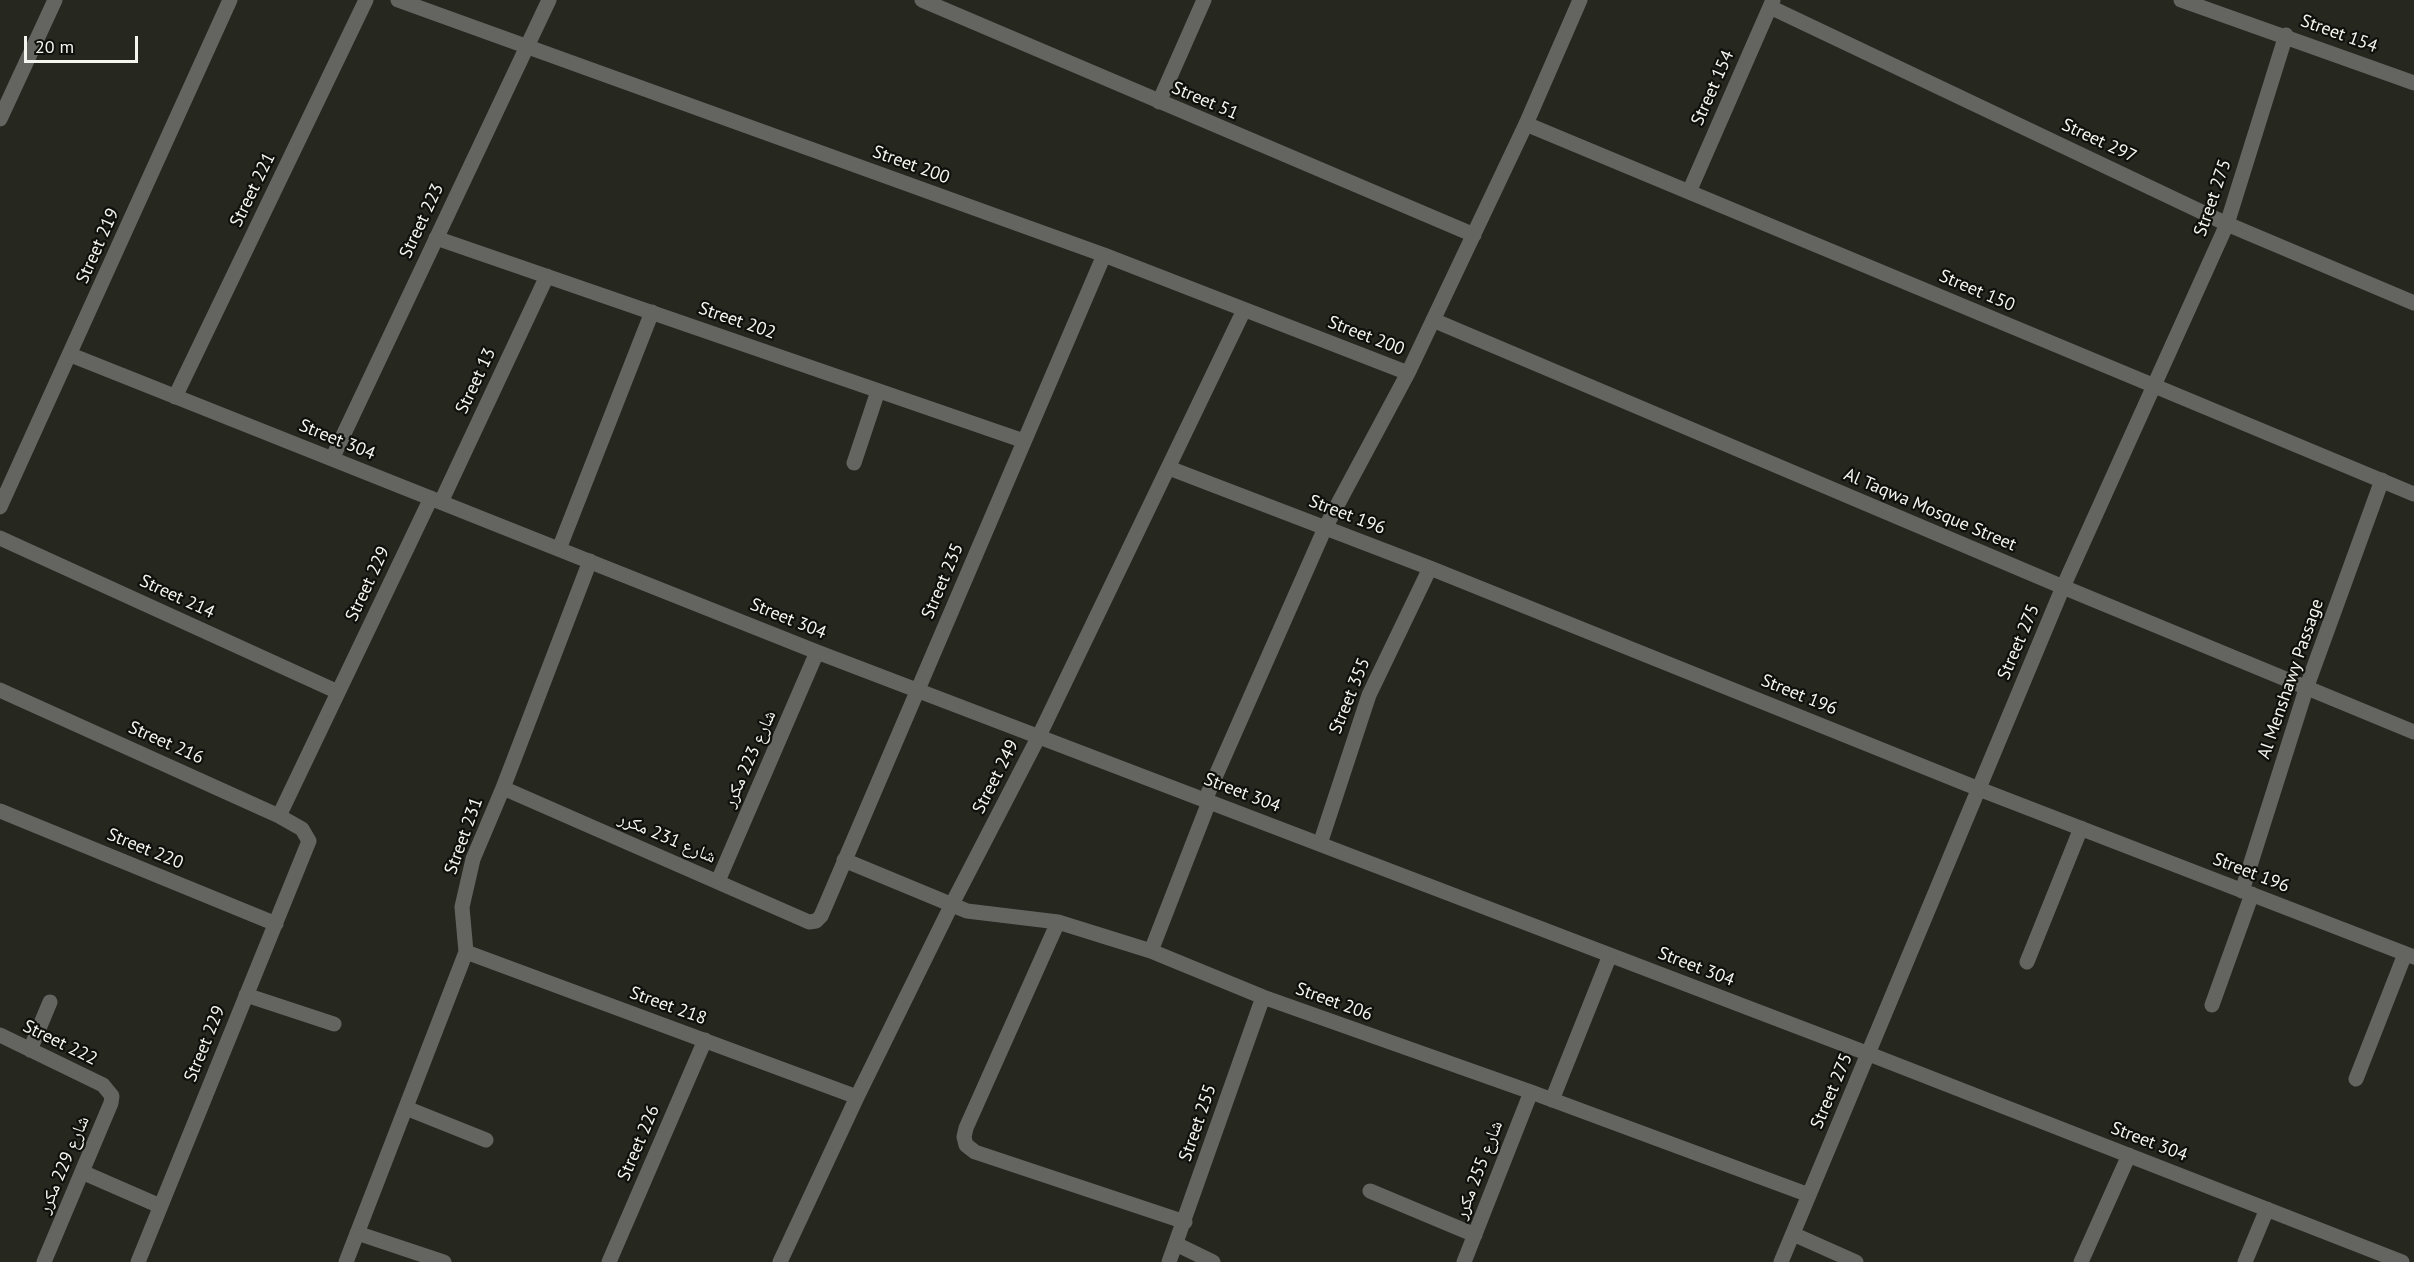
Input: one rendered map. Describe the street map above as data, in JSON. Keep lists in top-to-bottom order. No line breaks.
{"streets":{"street":["Street 154","Street 51","Street 297","Street 200","Street 221","Street 275","Street 223","Street 219","Street 150","Street 202","Street 13","Street 304","Al Taqwa Mosque Street","Street 196","Street 235","Street 229","Street 214","Al Menshawy Passage","Street 355","Street 216","شارع 223 مكرر","Street 249","Street 231","شارع 231 مكرر","Street 220","Street 206","Street 218","Street 222","Street 255","Street 226","شارع 229 مكرر","شارع 255 مكرر"]},"crossings":[["Street 154","Street 297"],["Street 154","Street 275"],["Street 154","Street 150"],["Street 297","Street 275"],["Street 200","Street 223"],["Street 200","Street 235"],["Street 200","Street 249"],["Street 221","Street 304"],["Street 275","Street 150"],["Street 275","Street 304"],["Street 275","Al Taqwa Mosque Street"],["Street 275","Street 196"],["Street 275","Street 206"],["Street 223","Street 202"],["Street 223","Street 304"],["Street 219","Street 304"],["Street 150","Al Menshawy Passage"],["Street 202","Street 13"],["Street 202","Street 235"],["Street 13","Street 304"],["Street 13","Street 229"],["Street 304","Street 235"],["Street 304","Street 229"],["Street 304","Street 355"],["Street 304","شارع 223 مكرر"],["Street 304","Street 249"],["Street 304","Street 231"],["Al Taqwa Mosque Street","Al Menshawy Passage"],["Street 196","Al Menshawy Passage"],["Street 196","Street 355"],["Street 196","Street 249"],["Street 235","شارع 231 مكرر"],["Street 235","Street 206"],["Street 229","Street 214"],["Street 229","Street 216"],["Street 229","Street 220"],["شارع 223 مكرر","شارع 231 مكرر"],["Street 249","Street 206"],["Street 249","Street 218"],["Street 231","شارع 231 مكرر"],["Street 231","Street 218"],["Street 206","Street 255"],["Street 206","شارع 255 مكرر"],["Street 218","Street 226"],["Street 222","شارع 229 مكرر"]],"scale_bar":"20 m"}
